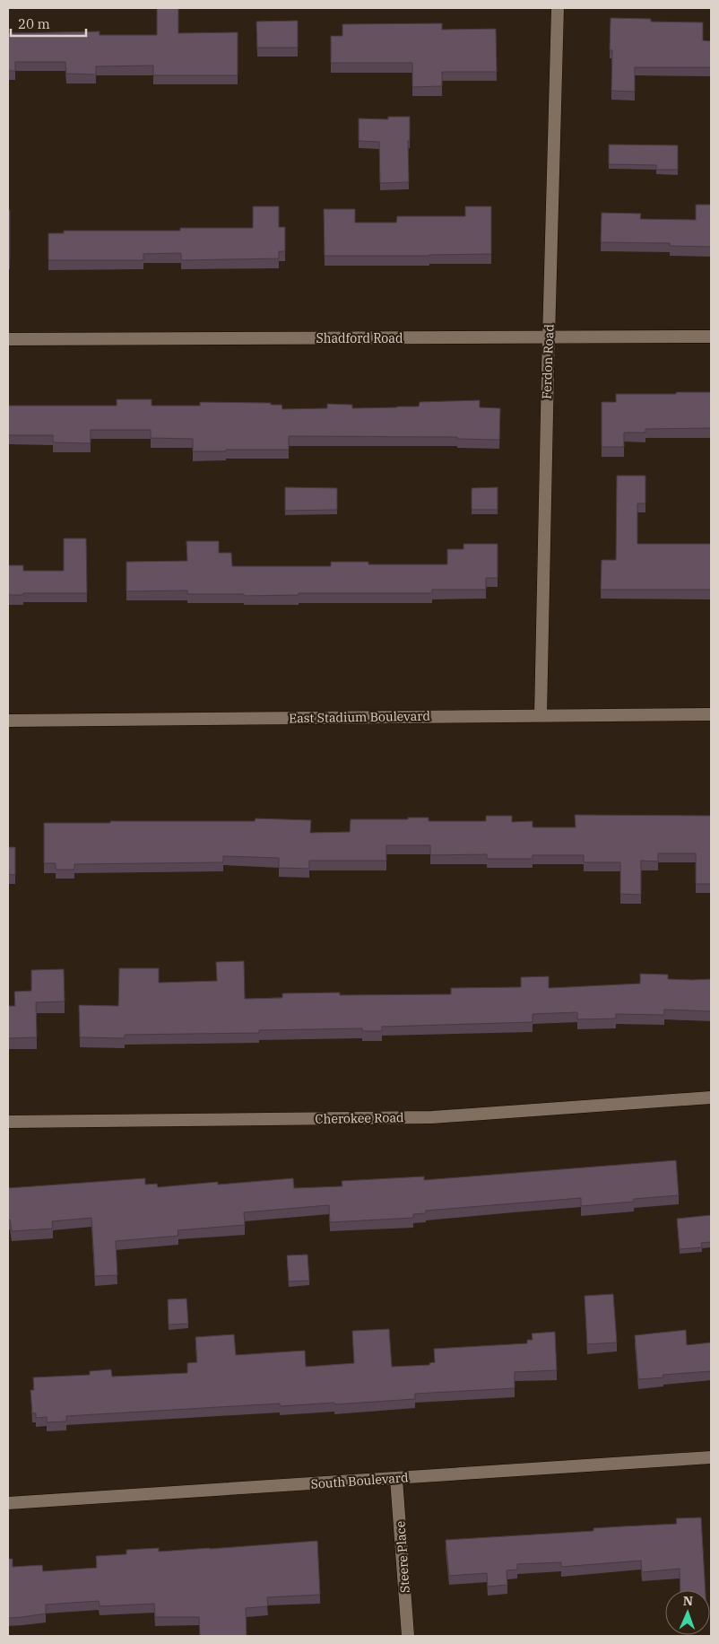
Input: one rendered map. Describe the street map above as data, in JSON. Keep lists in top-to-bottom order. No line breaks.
{"streets":{"street":["Shadford Road","Ferdon Road","East Stadium Boulevard","Cherokee Road","South Boulevard","Steere Place"]},"crossings":[["Shadford Road","Ferdon Road"],["Ferdon Road","East Stadium Boulevard"],["South Boulevard","Steere Place"]],"scale_bar":"20 m","north":"top"}
